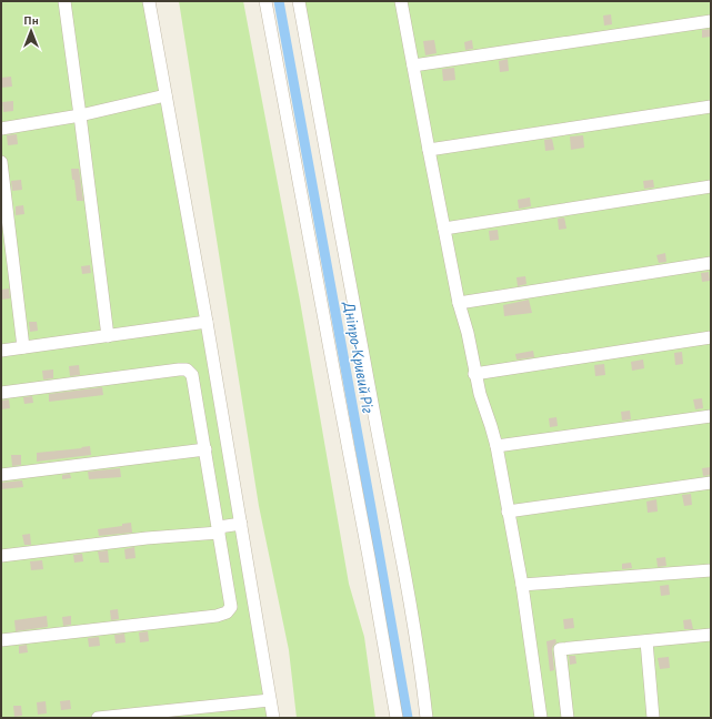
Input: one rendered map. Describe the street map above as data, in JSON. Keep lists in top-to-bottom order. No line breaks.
{"water":["Дніпро-Кривий Ріг"],"north":"top"}
